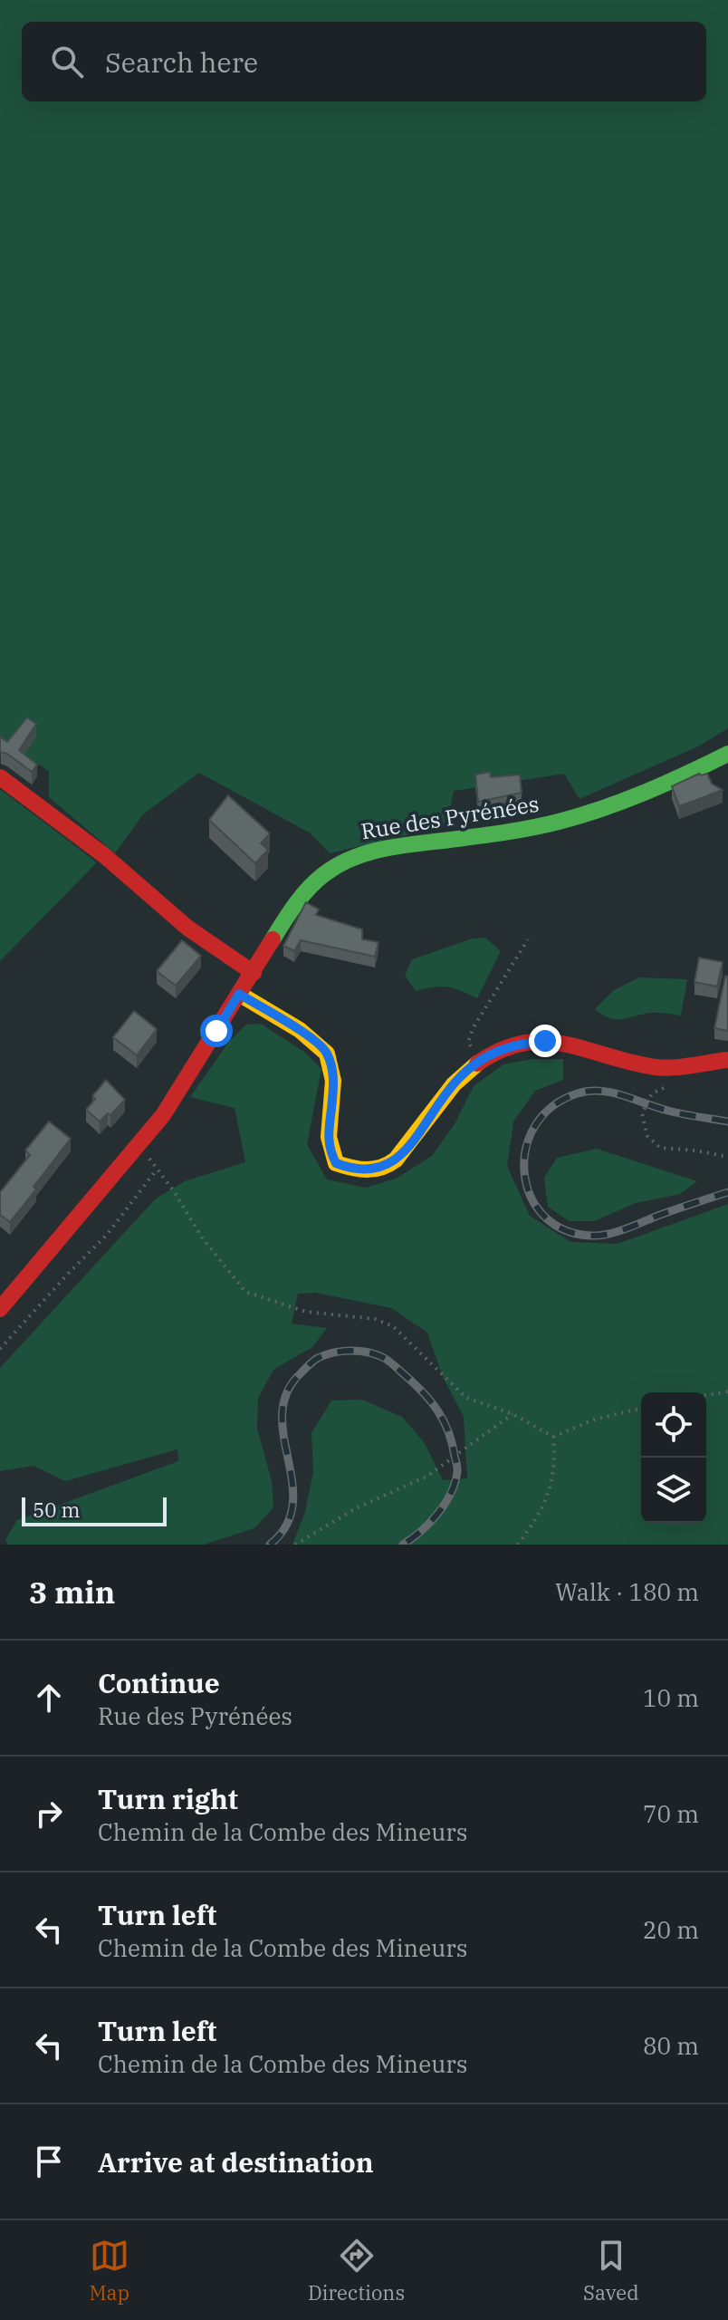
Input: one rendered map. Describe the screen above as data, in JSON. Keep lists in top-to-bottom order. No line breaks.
{"streets":{"street":["Rue des Pyrénées"]},"scale_bar":"50 m","page":{"search":"Search here","scale":"50 m","heading":["3 min","Walk · 180 m"],"list":[["Continue","Rue des Pyrénées","10 m"],["Turn right","Chemin de la Combe des Mineurs","70 m"],["Turn left","Chemin de la Combe des Mineurs","20 m"],["Turn left","Chemin de la Combe des Mineurs","80 m"],"Arrive at destination"],"nav":["Map","Directions","Saved"]}}
